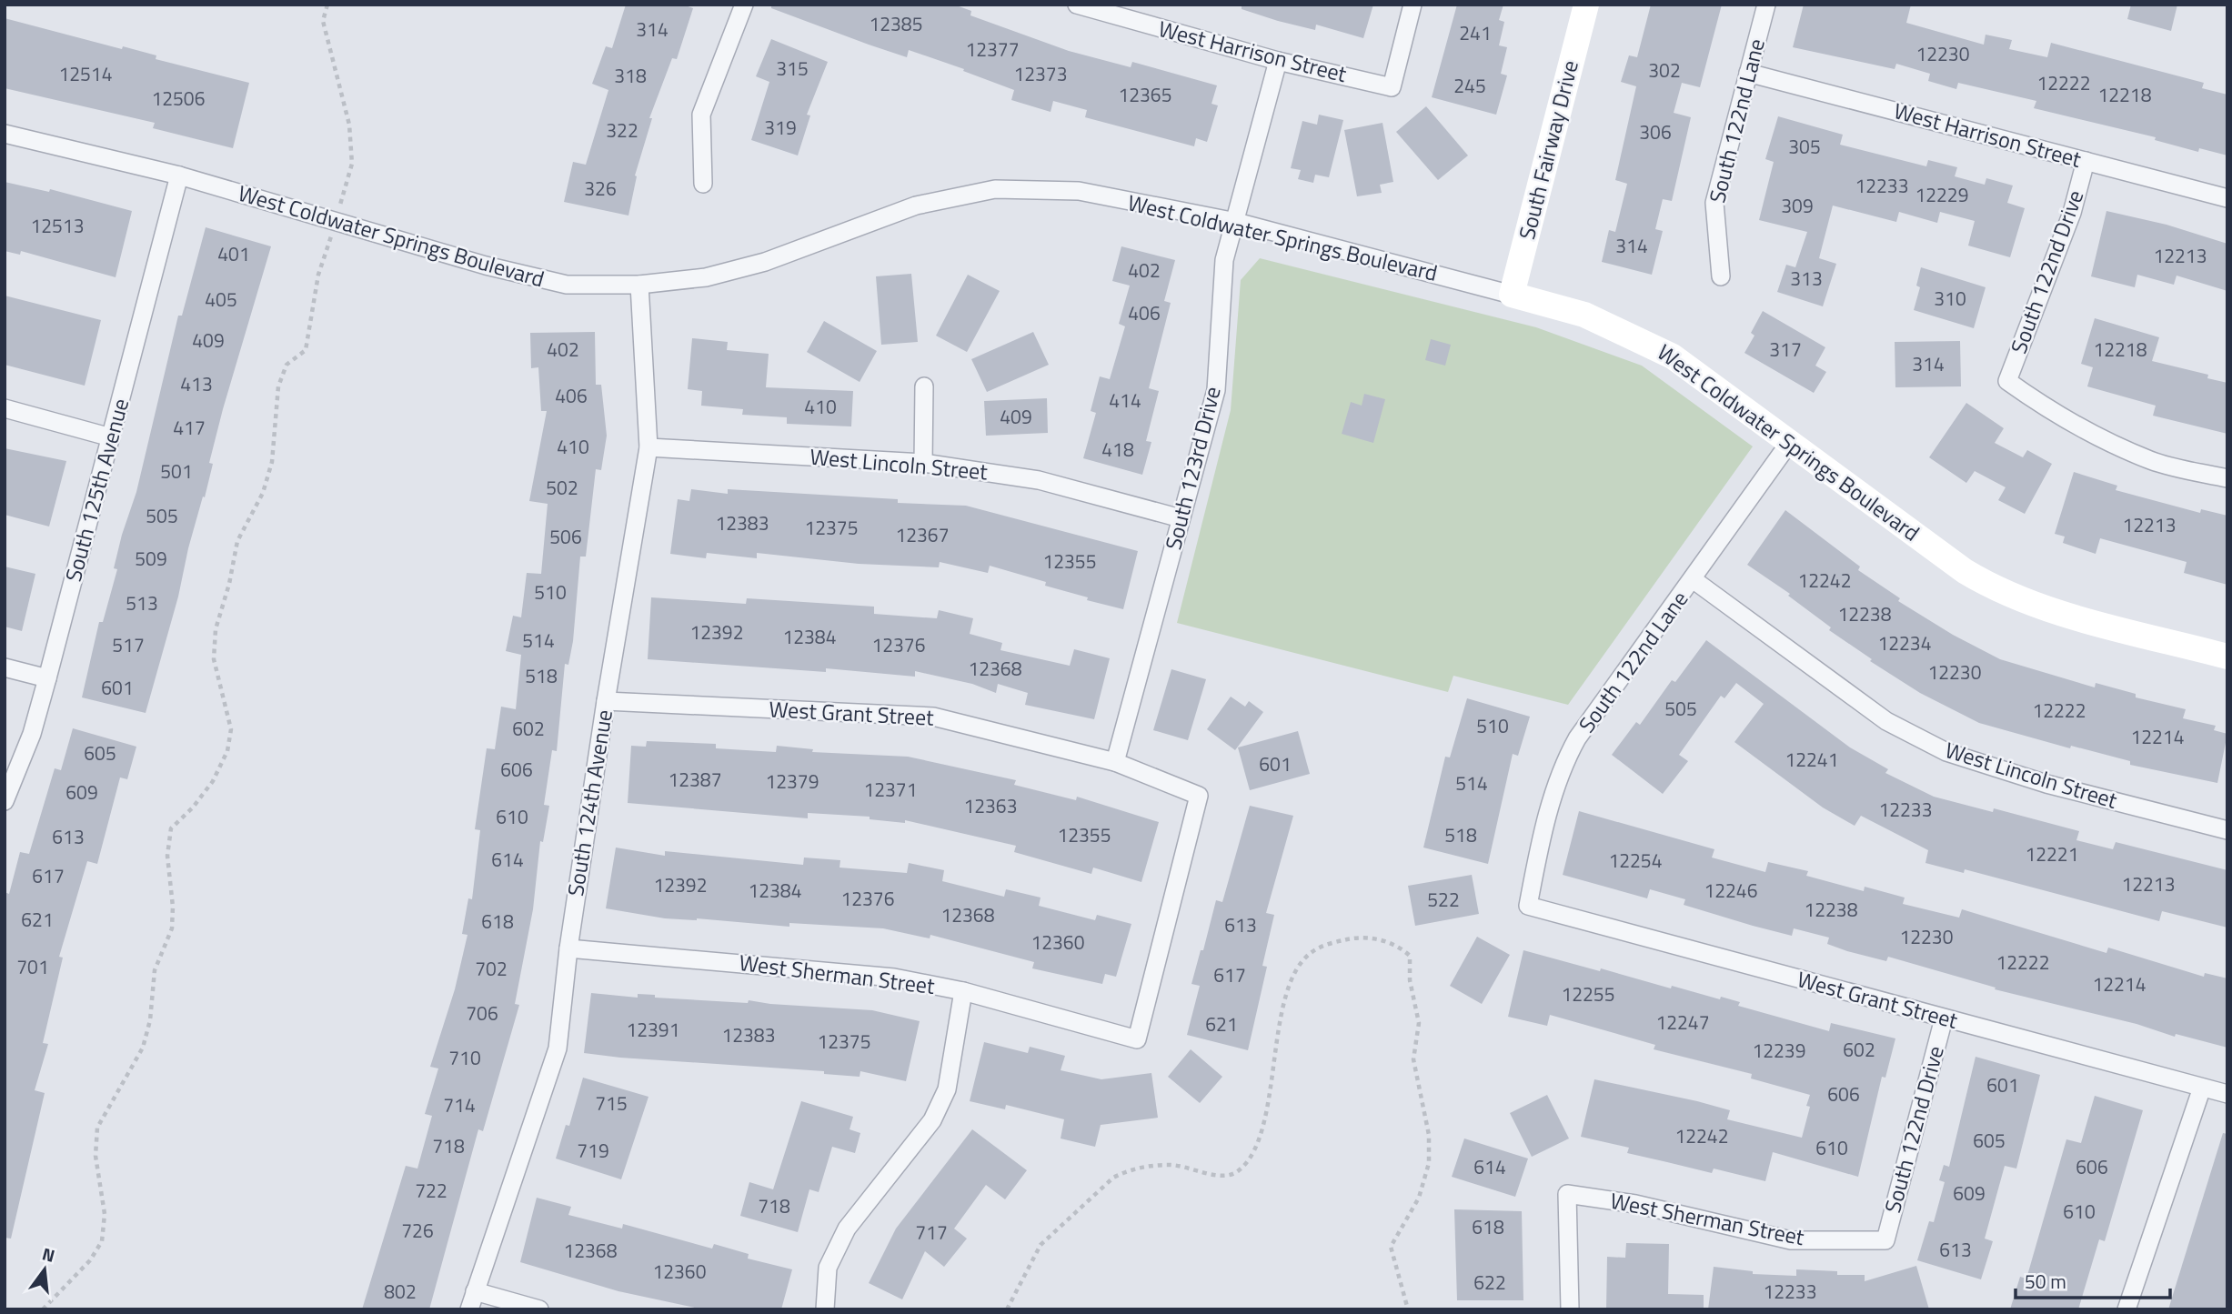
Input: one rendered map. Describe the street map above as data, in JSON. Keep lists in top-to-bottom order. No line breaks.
{"streets":{"street":["West Harrison Street","South 122nd Lane","South Fairway Drive","West Coldwater Springs Boulevard","South 122nd Drive","West Lincoln Street","South 123rd Drive","South 125th Avenue","West Grant Street","South 124th Avenue","West Sherman Street"]},"crossings":[["West Harrison Street","South 122nd Lane"],["West Harrison Street","South 122nd Drive"],["West Harrison Street","South 123rd Drive"],["South 122nd Lane","West Coldwater Springs Boulevard"],["South 122nd Lane","West Lincoln Street"],["South 122nd Lane","West Grant Street"],["South Fairway Drive","West Coldwater Springs Boulevard"],["West Coldwater Springs Boulevard","South 123rd Drive"],["West Coldwater Springs Boulevard","South 125th Avenue"],["West Coldwater Springs Boulevard","South 124th Avenue"],["South 122nd Drive","West Grant Street"],["South 122nd Drive","West Sherman Street"],["West Lincoln Street","South 123rd Drive"],["West Lincoln Street","South 124th Avenue"],["South 123rd Drive","West Grant Street"],["West Grant Street","South 124th Avenue"],["West Grant Street","West Sherman Street"],["South 124th Avenue","West Sherman Street"]],"house_numbers":["12385","314","241","12377","12230","315","302","12514","12373","318","12222","245","12365","12218","12506","319","322","306","305","12233","326","12229","309","12513","314","401","12213","402","313","310","405","406","409","402","317","12218","314","413","406","414","410","409","417","410","418","501","502","505","12383","12213","12375","12367","506","509","12355","12242","510","513","12238","12392","12384","514","12234","517","12376","12368","12230","518","601","505","12222","510","602","12214","605","12241","601","606","12387","12379","514","12371","609","12363","12233","610","12355","518","613","12221","614","12254","617","12213","12392","12384","12246","12376","522","12238","12368","621","618","613","12230","12360","12222","701","702","617","12214","12255","706","12247","621","12391","12383","12375","602","12239","710","601","606","715","714","12242","605","718","610","719","614","606","722","609","718","610","618","726","717","613","12368","12360","622","802","12233"],"scale_bar":"50 m","north":"top"}
